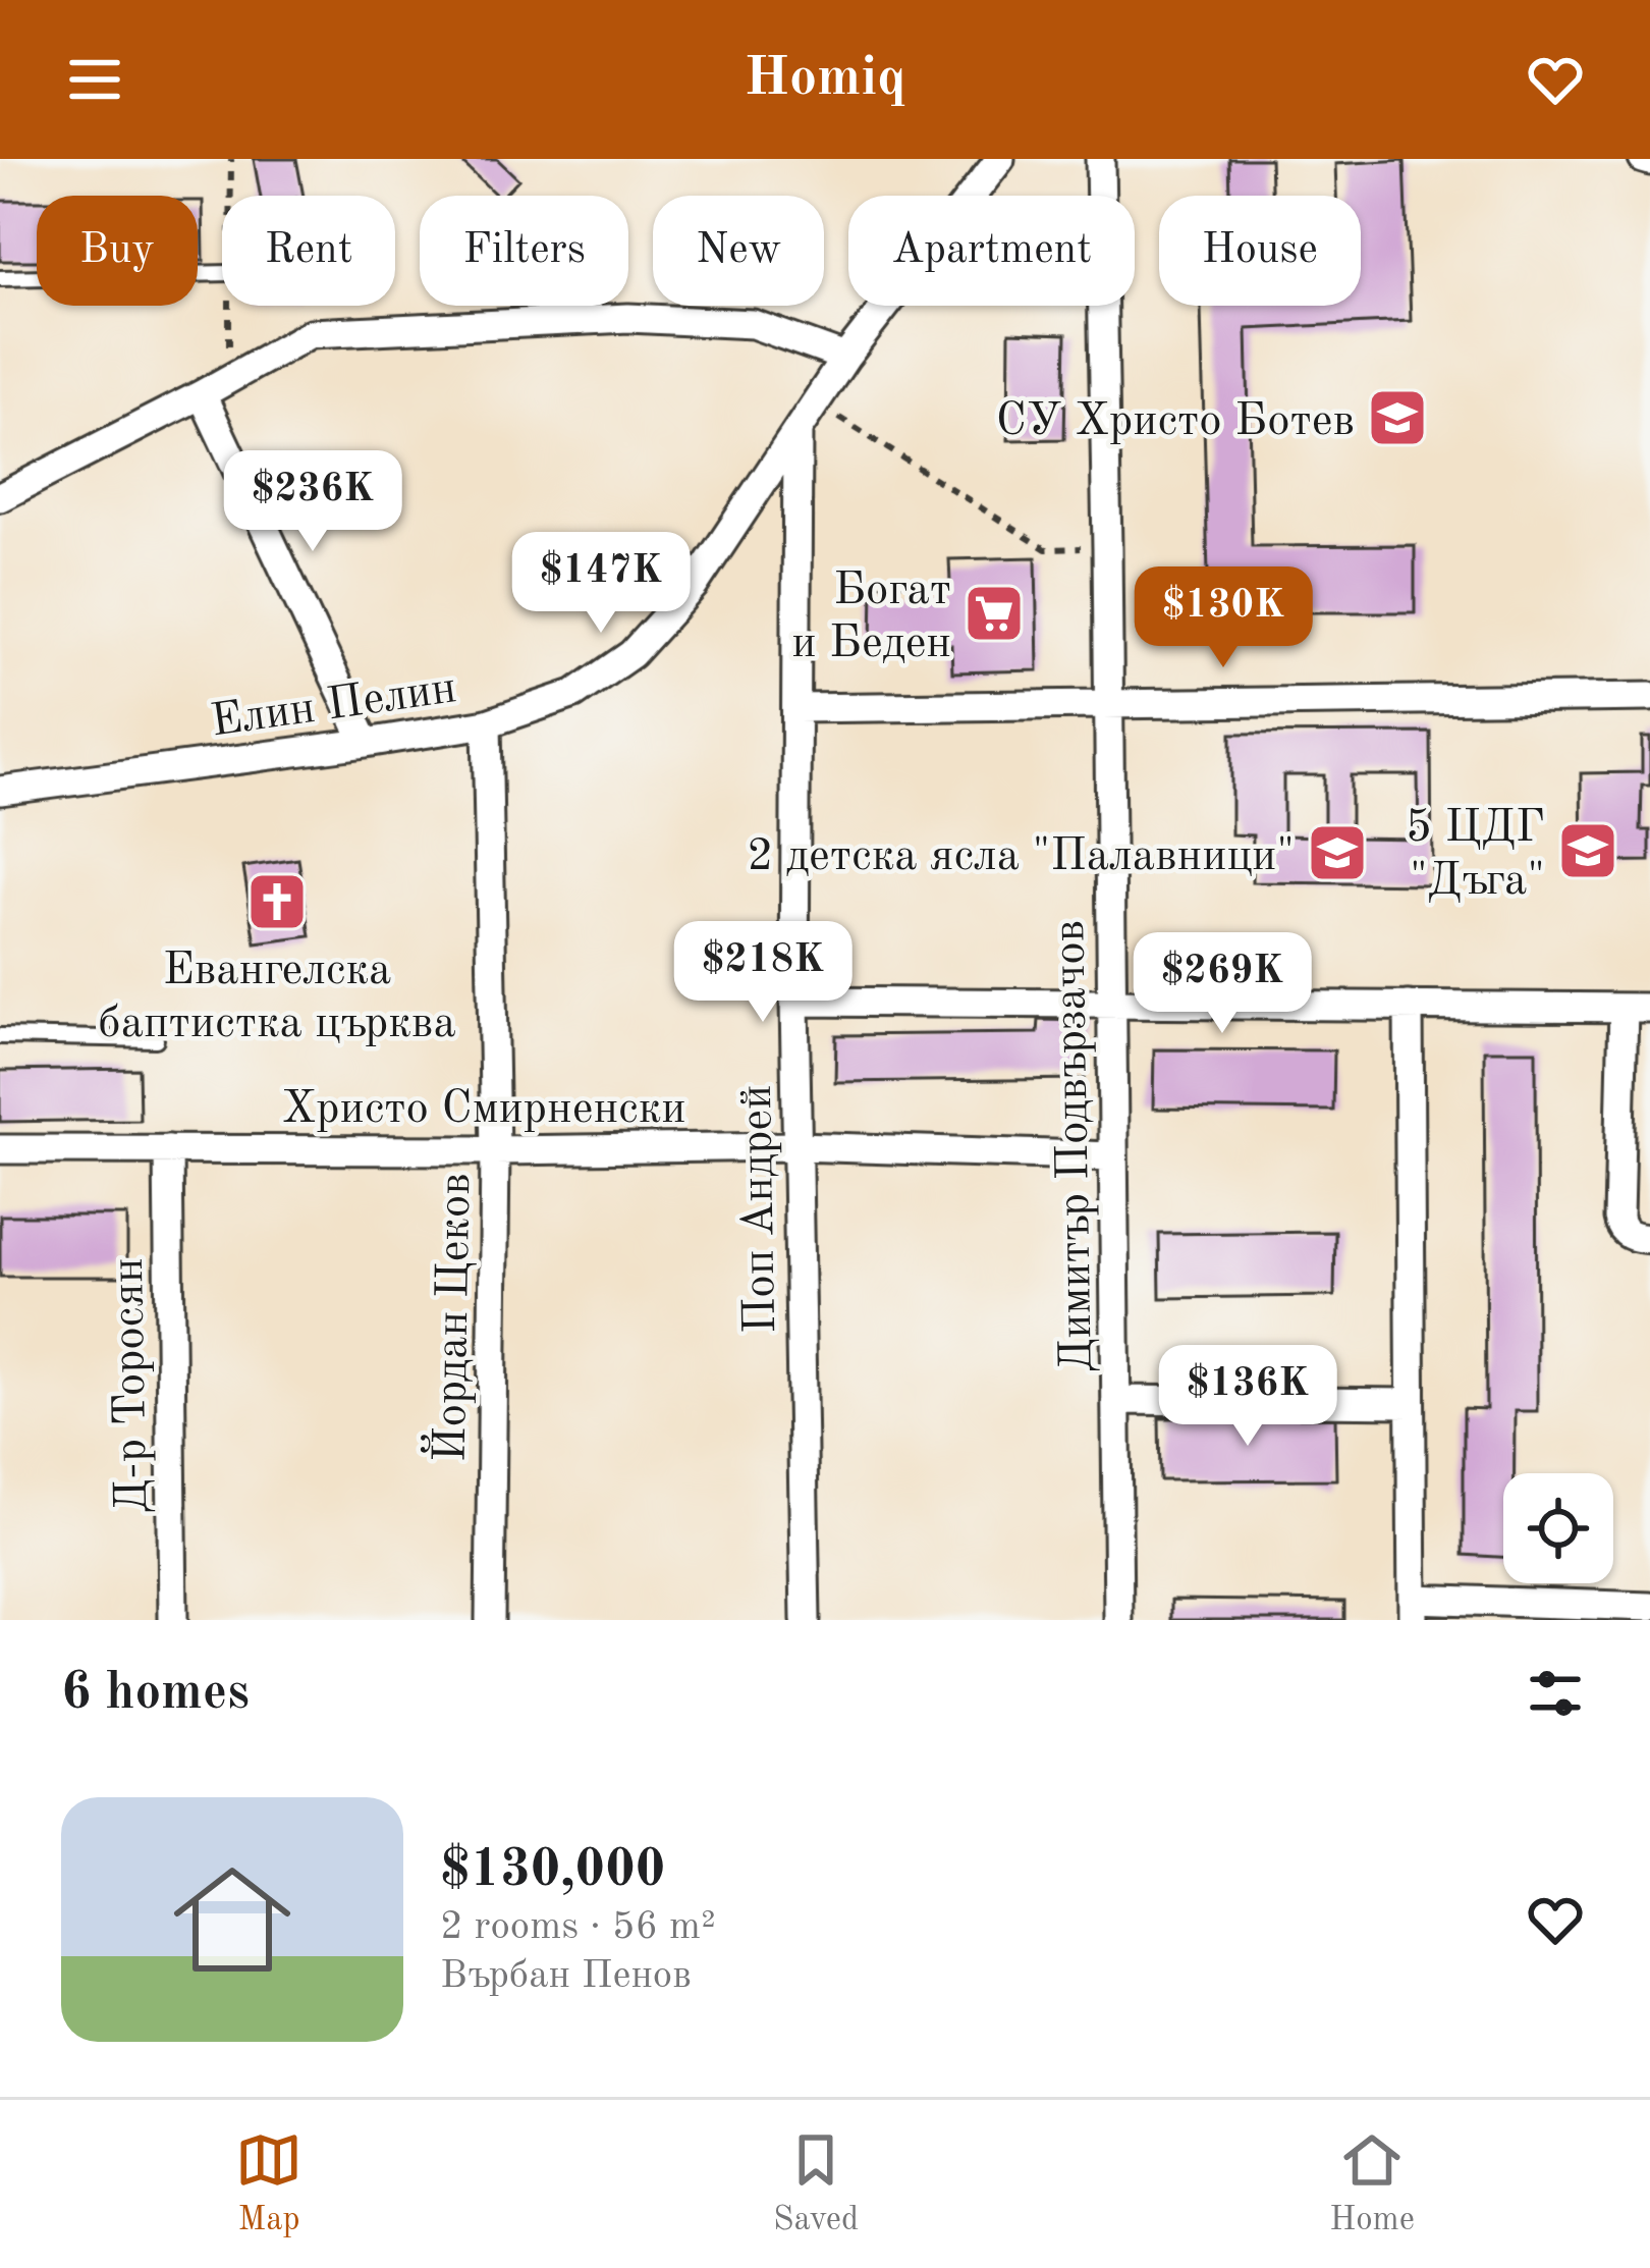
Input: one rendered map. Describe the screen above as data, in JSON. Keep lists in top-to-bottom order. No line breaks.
{"streets":{"street":["Елин Пелин","Христо Смирненски","Димитър Подвързачов","Поп Андрей","Йордан Цеков","Д-р Торосян"]},"crossings":[["Елин Пелин","Поп Андрей"],["Елин Пелин","Йордан Цеков"],["Христо Смирненски","Димитър Подвързачов"],["Христо Смирненски","Поп Андрей"],["Христо Смирненски","Йордан Цеков"],["Христо Смирненски","Д-р Торосян"]],"places":{"school or university":["СУ Христо Ботев","5 ЦДГ \"Дъга\"","2 детска ясла \"Палавници\""],"supermarket":["Богат и Беден"],"church":["Евангелска баптистка църква"]},"page":{"header":"Homiq","chip":["Buy","Rent","Filters","New","Apartment","House"],"price":["$236K","$147K","$130K","$218K","$269K","$136K"],"heading":"6 homes","list":[{"name":"$130,000","note":"2 rooms · 56 m² · Върбан Пенов"}],"tabs":["Map","Saved","Home"]}}
